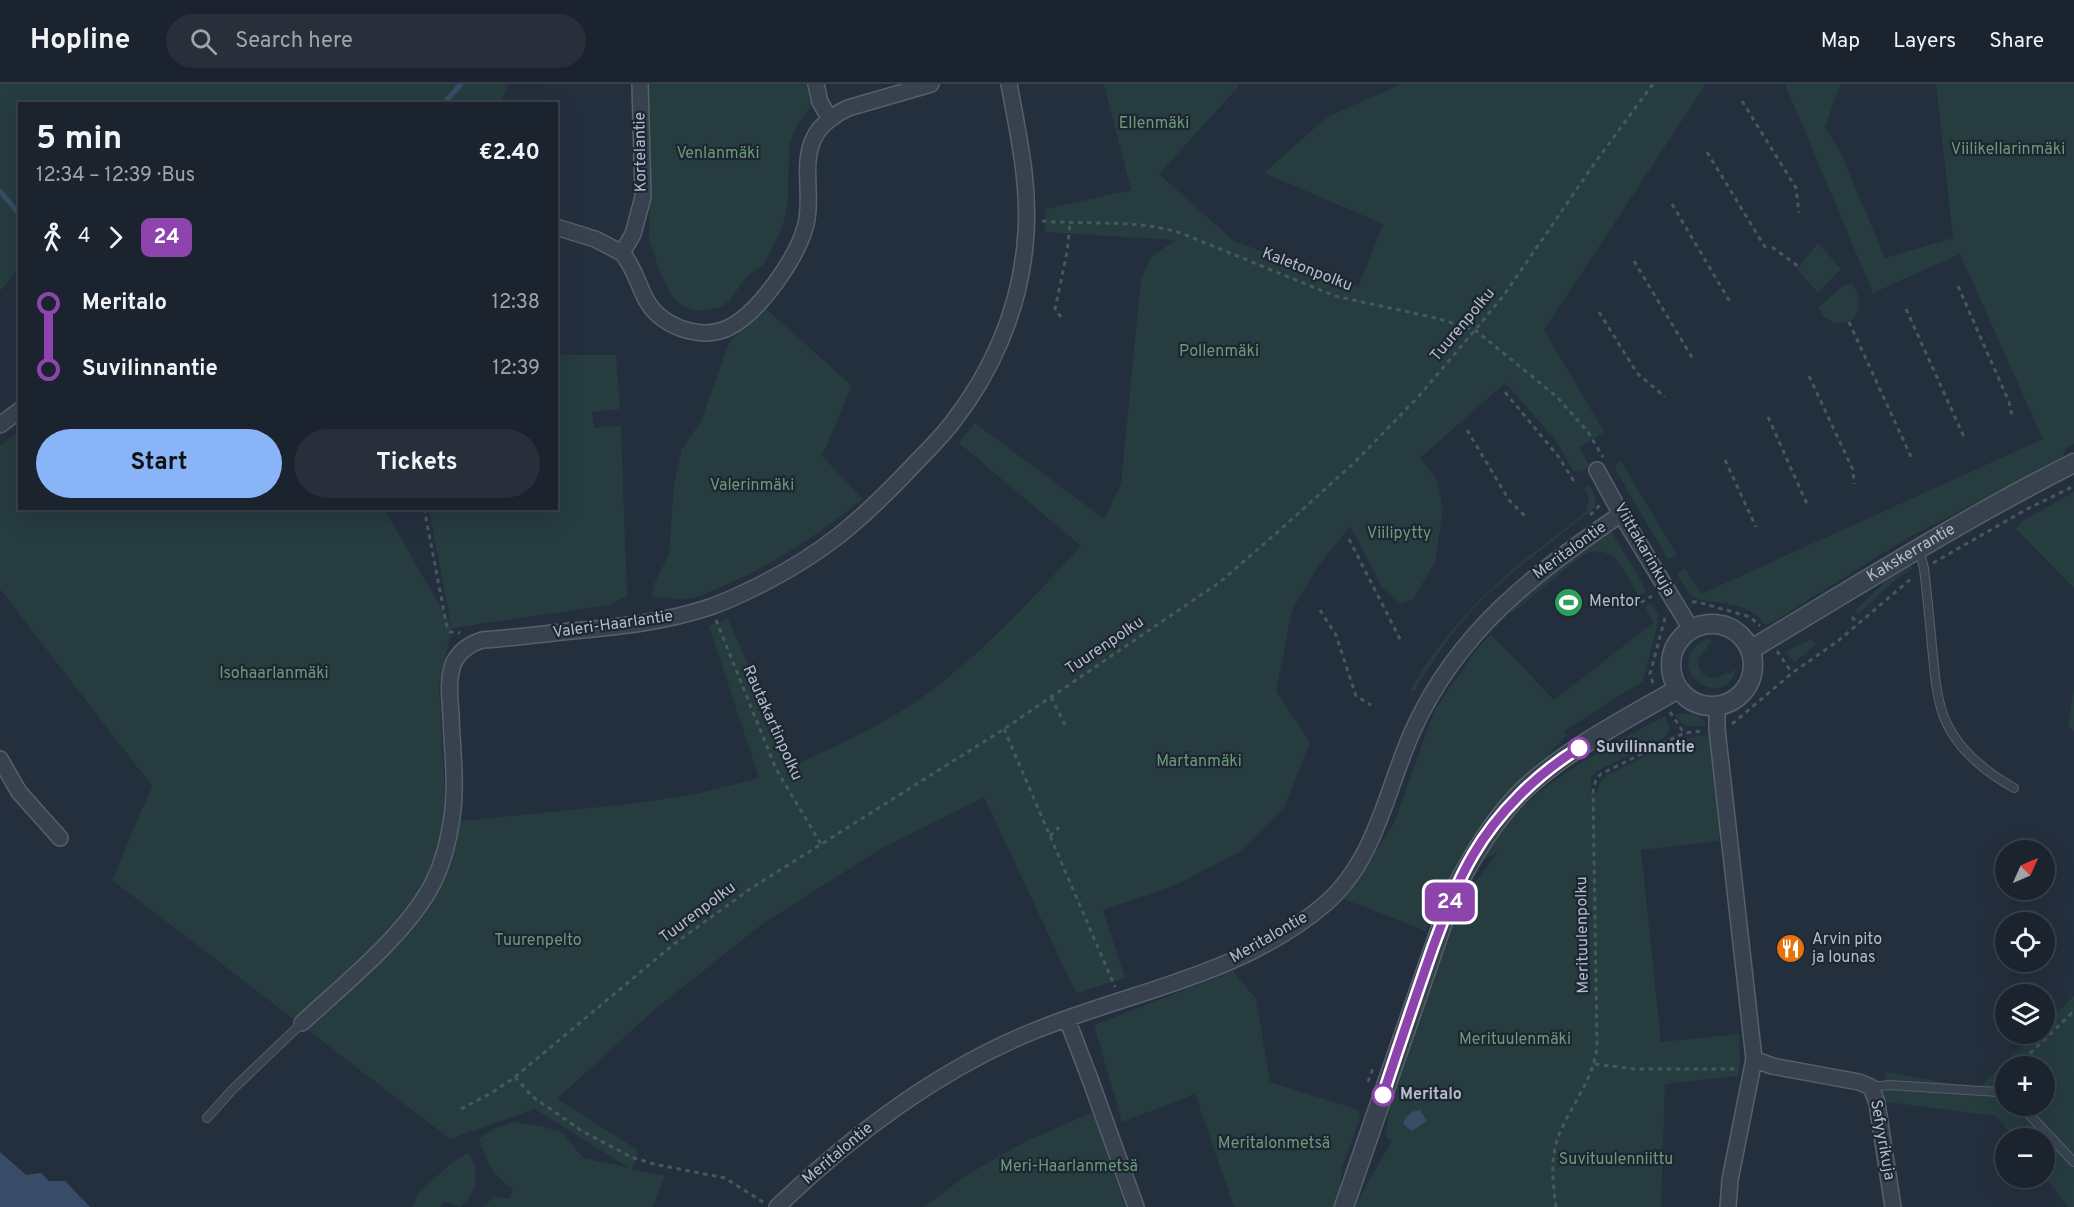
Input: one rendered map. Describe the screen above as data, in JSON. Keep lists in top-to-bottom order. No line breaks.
{"streets":{"street":["Kortelantie","Viittakarinkuja","Meritalontie","Kakskerrantie","Valeri-Haarlantie","Sefyyrikuja"],"path":["Kaletonpolku","Tuurenpolku","Rautakartinpolku","Merituulenpolku"]},"crossings":[["Kaletonpolku","Tuurenpolku"],["Tuurenpolku","Rautakartinpolku"],["Viittakarinkuja","Meritalontie"],["Viittakarinkuja","Kakskerrantie"],["Valeri-Haarlantie","Rautakartinpolku"]],"parks":["Ellenmäki","Viilikellarinmäki","Venlanmäki","Pollenmäki","Valerinmäki","Viilipytty","Isohaarlanmäki","Martanmäki","Tuurenpelto","Merituulenmäki","Meritalonmetsä","Suvituulenniittu","Meri-Haarlanmetsä"],"places":{"sports":["Mentor"],"other":["Suvilinnantie","Meritalo"],"restaurant":["Arvin pito ja lounas"]},"lines":["bus line 24"],"north":"top right","page":{"header":"Hopline","search":"Search here","nav":["Map","Layers","Share"],"on_map":"24","heading":["5 min","12:34 – 12:39 · Bus","€2.40"],"legs":["4","24"],"list":[{"name":"Meritalo","value":"12:38"},{"name":"Suvilinnantie","value":"12:39"}],"buttons":["Start","Tickets"],"map_buttons":["+","−"]}}
